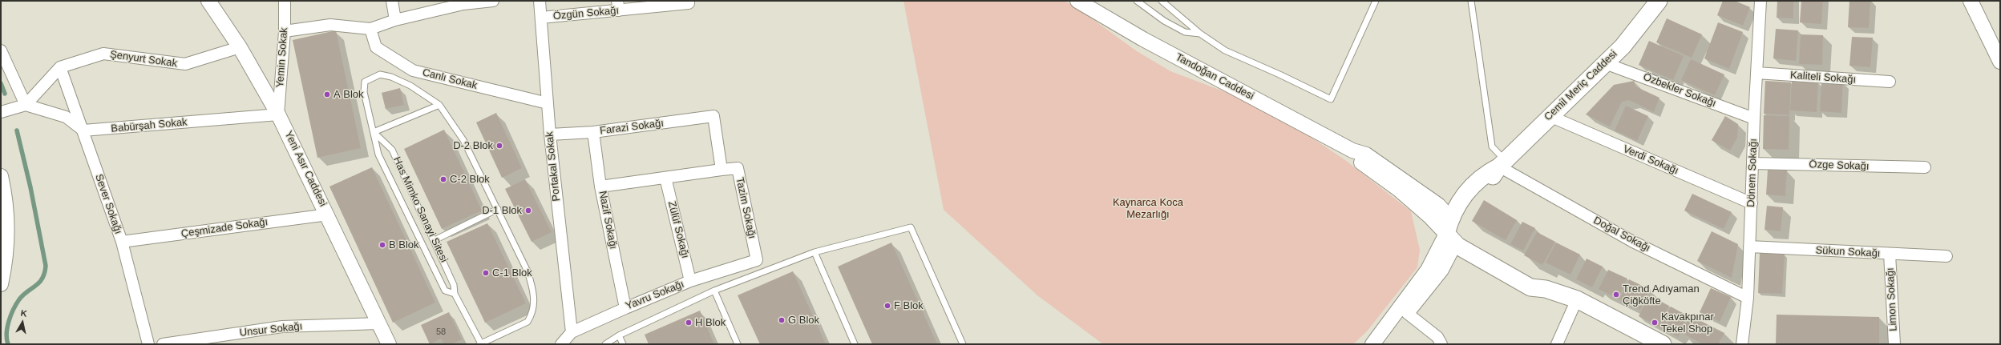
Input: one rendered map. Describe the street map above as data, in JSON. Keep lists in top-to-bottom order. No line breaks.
{"streets":{"main road":["Cemil Meriç Caddesi"],"street":["Özgün Sokağı","Yemin Sokak","Şenyurt Sokak","Tandoğan Caddesi","Kaliteli Sokağı","Canlı Sokak","Özbekler Sokağı","Babürşah Sokak","Farazi Sokağı","Verdi Sokağı","Özge Sokağı","Portakal Sokak","Yeni Asır Caddesi","Dönem Sokağı","Sever Sokağı","Tazim Sokağı","Nazif Sokağı","Çeşmizade Sokağı","Zülüf Sokağı","Doğal Sokağı","Sükun Sokağı","Yavru Sokağı","Limon Sokağı","Unsur Sokağı"],"lane":["Has Mimko Sanayi Sitesi"]},"crossings":[["Özgün Sokağı","Portakal Sokak"],["Yemin Sokak","Babürşah Sokak"],["Yemin Sokak","Yeni Asır Caddesi"],["Şenyurt Sokak","Yeni Asır Caddesi"],["Şenyurt Sokak","Sever Sokağı"],["Tandoğan Caddesi","Cemil Meriç Caddesi"],["Kaliteli Sokağı","Dönem Sokağı"],["Canlı Sokak","Portakal Sokak"],["Cemil Meriç Caddesi","Özbekler Sokağı"],["Cemil Meriç Caddesi","Verdi Sokağı"],["Cemil Meriç Caddesi","Doğal Sokağı"],["Özbekler Sokağı","Dönem Sokağı"],["Babürşah Sokak","Yeni Asır Caddesi"],["Babürşah Sokak","Sever Sokağı"],["Farazi Sokağı","Portakal Sokak"],["Farazi Sokağı","Tazim Sokağı"],["Farazi Sokağı","Nazif Sokağı"],["Verdi Sokağı","Dönem Sokağı"],["Özge Sokağı","Dönem Sokağı"],["Portakal Sokak","Yavru Sokağı"],["Yeni Asır Caddesi","Çeşmizade Sokağı"],["Yeni Asır Caddesi","Unsur Sokağı"],["Dönem Sokağı","Doğal Sokağı"],["Dönem Sokağı","Sükun Sokağı"],["Sever Sokağı","Çeşmizade Sokağı"],["Tazim Sokağı","Yavru Sokağı"],["Nazif Sokağı","Yavru Sokağı"],["Zülüf Sokağı","Yavru Sokağı"],["Sükun Sokağı","Limon Sokağı"]],"parks":["Kaynarca Koca Mezarlığı"],"places":["A Blok","D-2 Blok","C-2 Blok","D-1 Blok","B Blok","C-1 Blok","Trend Adıyaman Çiğköfte","F Blok","G Blok","H Blok","Kavakpınar Tekel Shop"],"house_numbers":["58"],"north":"top"}
